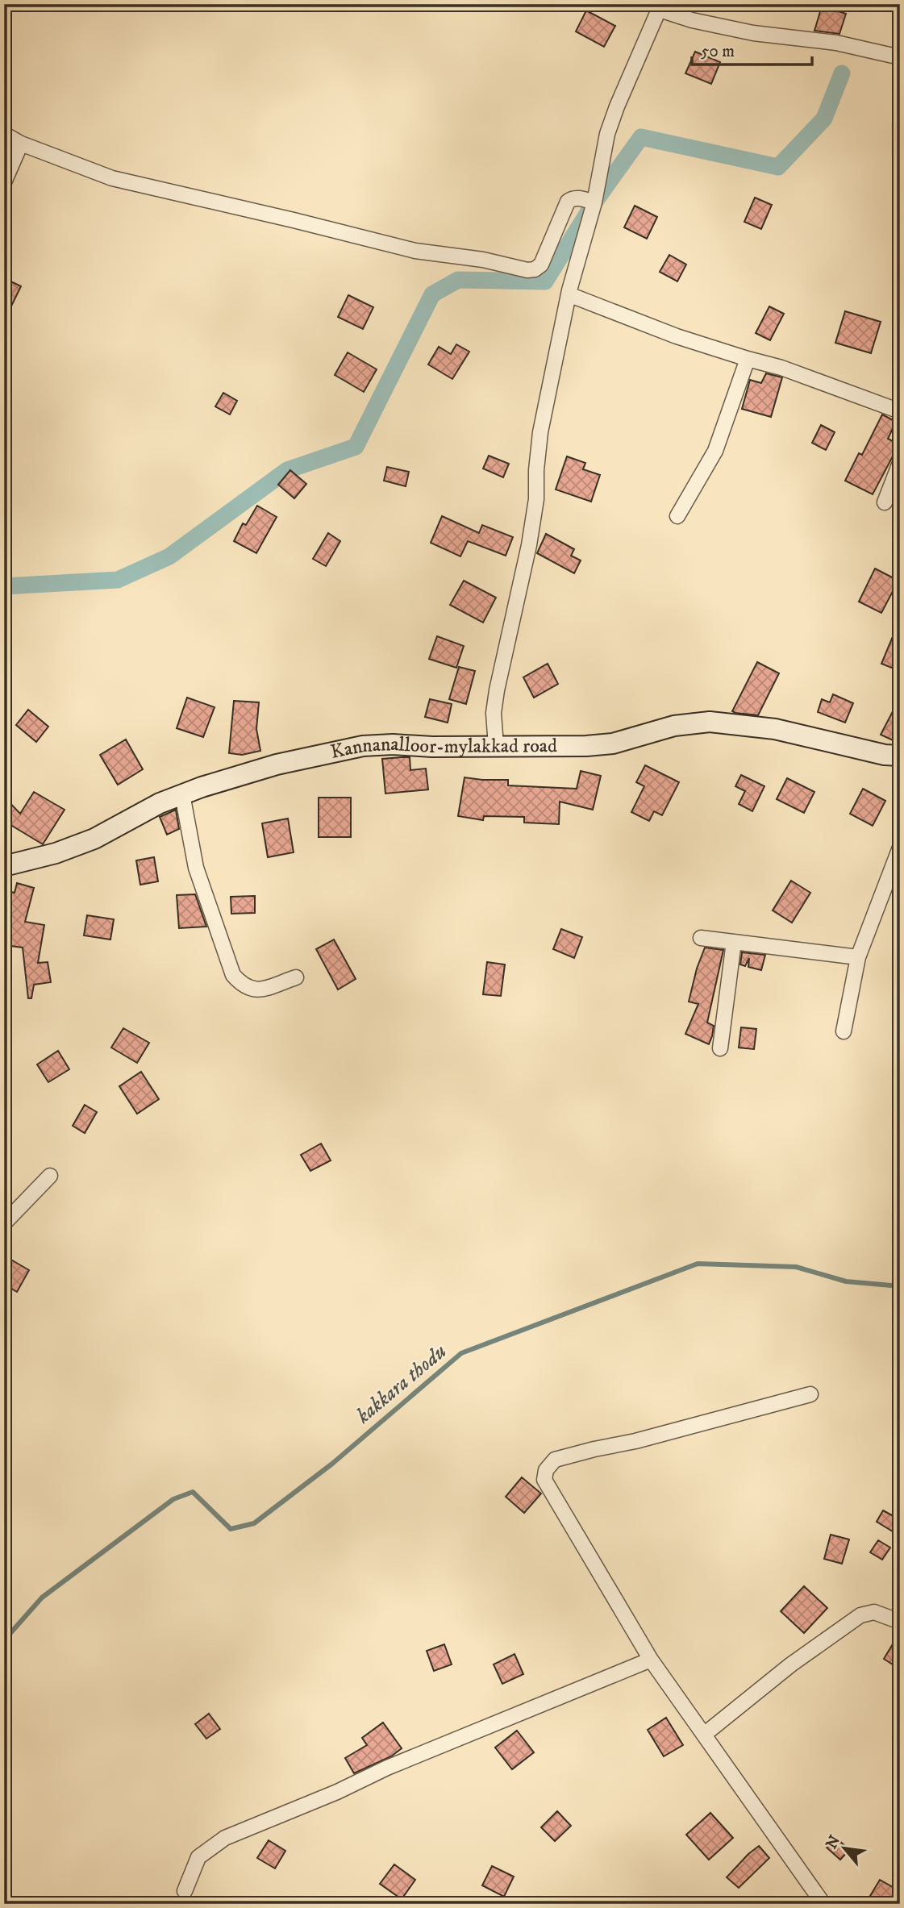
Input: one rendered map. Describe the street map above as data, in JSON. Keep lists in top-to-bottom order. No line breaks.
{"streets":{"main road":["Kannanalloor-mylakkad road"]},"water":["kakkara thodu"],"scale_bar":"50 m","north":"top left"}
